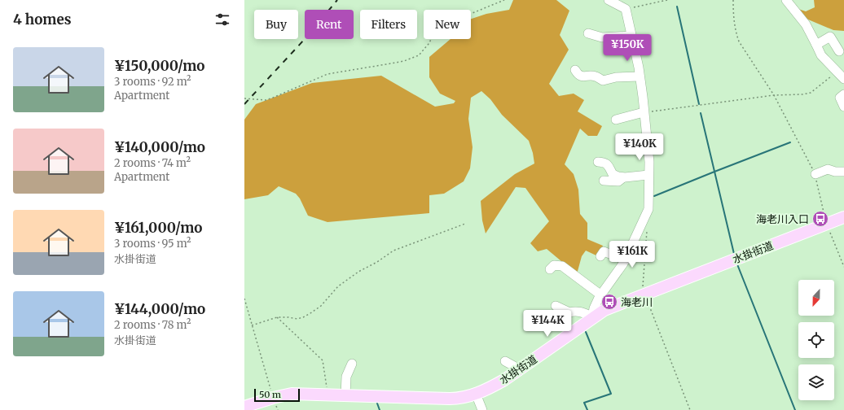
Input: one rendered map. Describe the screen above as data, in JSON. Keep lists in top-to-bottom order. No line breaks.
{"streets":{"main road":["水掛街道"]},"places":{"bus stop":["海老川入口","海老川"]},"scale_bar":"50 m","north":"bottom","page":{"heading":"4 homes","chip":["Buy","Rent","Filters","New"],"price":["¥150K","¥140K","¥161K","¥144K"],"list":[{"name":"¥150,000/mo","note":"3 rooms · 92 m² · Apartment"},{"name":"¥140,000/mo","note":"2 rooms · 74 m² · Apartment"},{"name":"¥161,000/mo","note":"3 rooms · 95 m² · 水掛街道"},{"name":"¥144,000/mo","note":"2 rooms · 78 m² · 水掛街道"}],"scale":"50 m"}}
